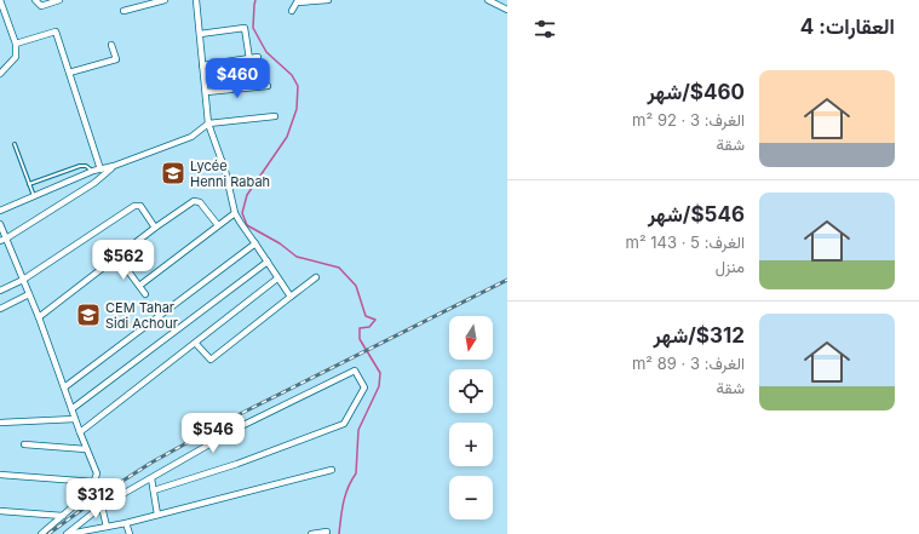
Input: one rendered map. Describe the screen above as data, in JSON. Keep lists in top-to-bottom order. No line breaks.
{"places":{"school or university":["Lycée Henni Rabah","CEM Tahar Sidi Achour"]},"north":"bottom","page":{"heading":"العقارات: 4","list":[{"name":"$460/شهر","note":"الغرف: 3 · 92 m² · شقة"},{"name":"$546/شهر","note":"الغرف: 5 · 143 m² · منزل"},{"name":"$312/شهر","note":"الغرف: 3 · 89 m² · شقة"}],"price":["$460","$562","$546","$312"],"map_buttons":["+","−"]}}
